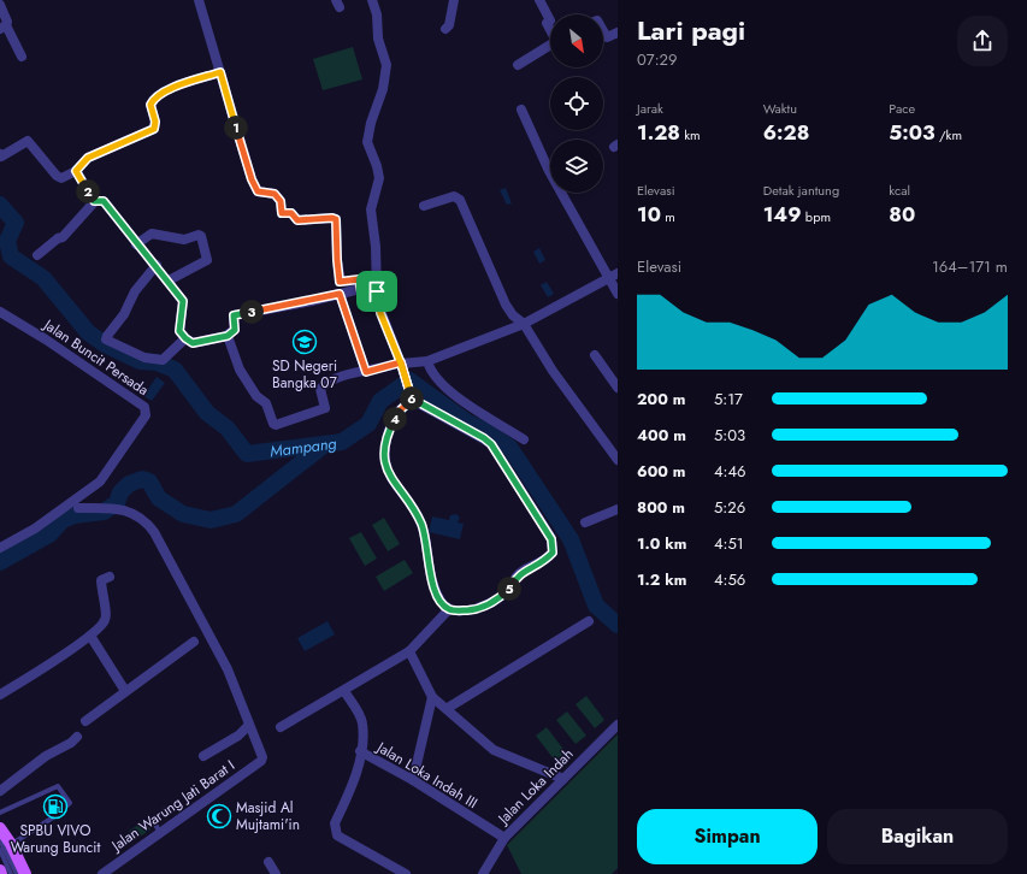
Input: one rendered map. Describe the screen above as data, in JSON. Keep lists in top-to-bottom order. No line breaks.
{"streets":{"street":["Jalan Buncit Persada","Jalan Loka Indah III","Jalan Loka Indah","Jalan Warung Jati Barat I"]},"crossings":[["Jalan Loka Indah III","Jalan Loka Indah"]],"water":["Mampang"],"places":{"school or university":["SD Negeri Bangka 07"],"fuel station":["SPBU VIVO Warung Buncit"],"mosque":["Masjid Al Mujtami'in"]},"north":"bottom right","page":{"heading":["Lari pagi","07:29"],"stats":[["Jarak","1.28 km"],["Waktu","6:28"],["Pace","5:03 /km"],["Elevasi","10 m"],["Detak jantung","149 bpm"],["kcal","80"]],"pins":["1","2","3","6","4","5"],"chart":["Elevasi","164–171 m"],"list":[{"name":"200 m","note":"5:17"},{"name":"400 m","note":"5:03"},{"name":"600 m","note":"4:46"},{"name":"800 m","note":"5:26"},{"name":"1.0 km","note":"4:51"},{"name":"1.2 km","note":"4:56"}],"buttons":["Simpan","Bagikan"]}}
